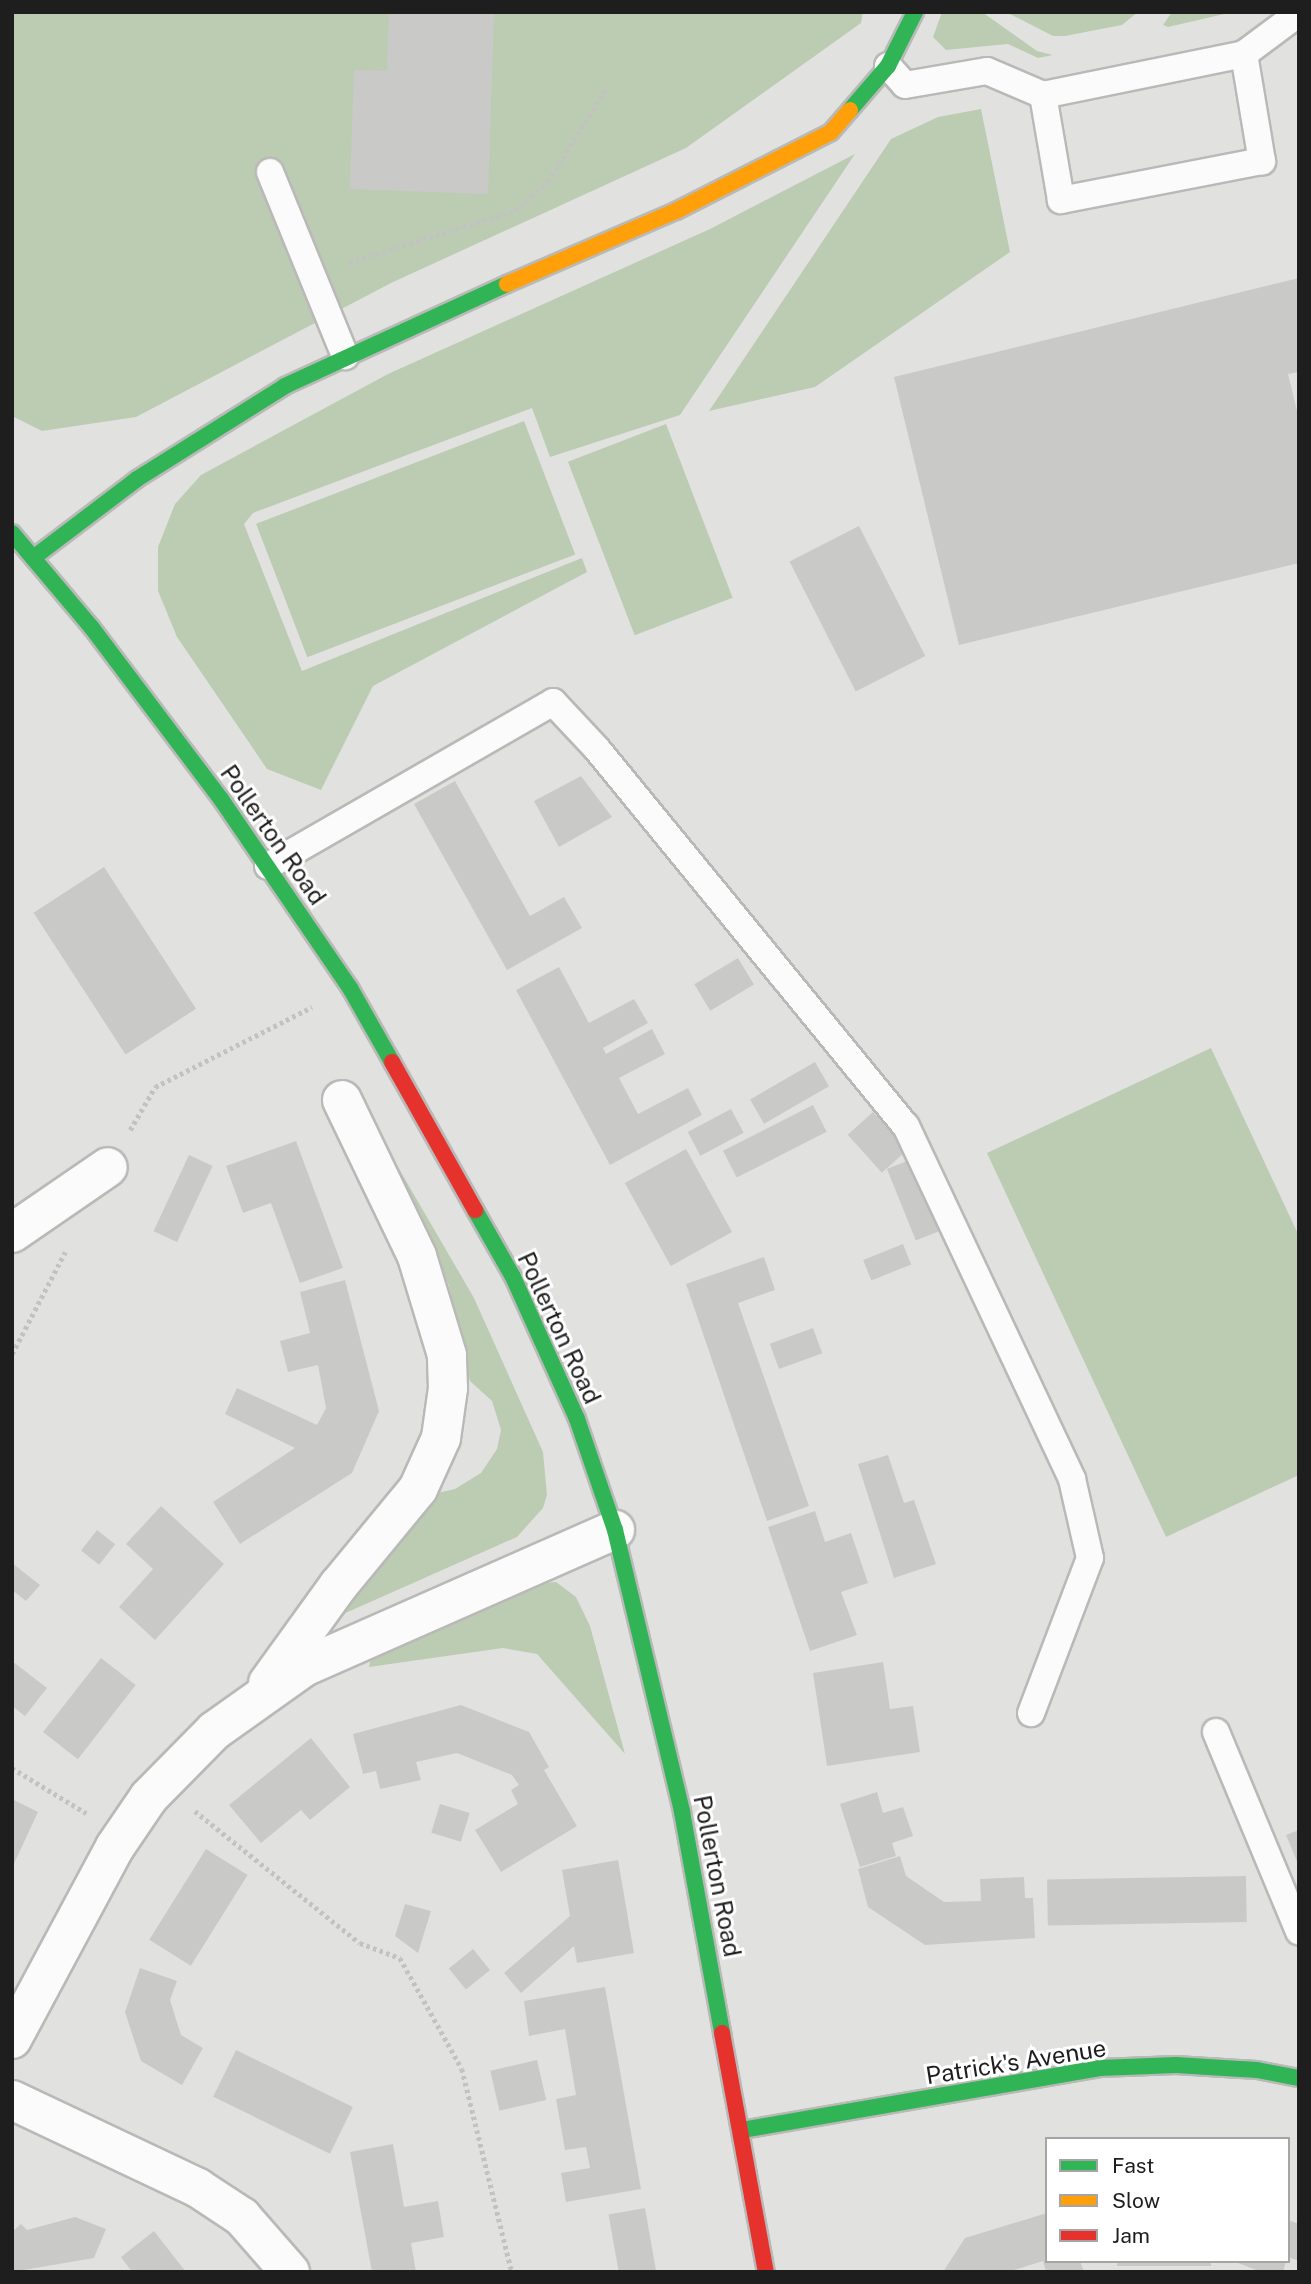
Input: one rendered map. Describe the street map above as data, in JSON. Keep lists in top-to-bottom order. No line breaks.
{"streets":{"main road":["Pollerton Road","Patrick's Avenue"]},"crossings":[["Pollerton Road","Patrick's Avenue"]],"legend":["Fast","Slow","Jam"]}
